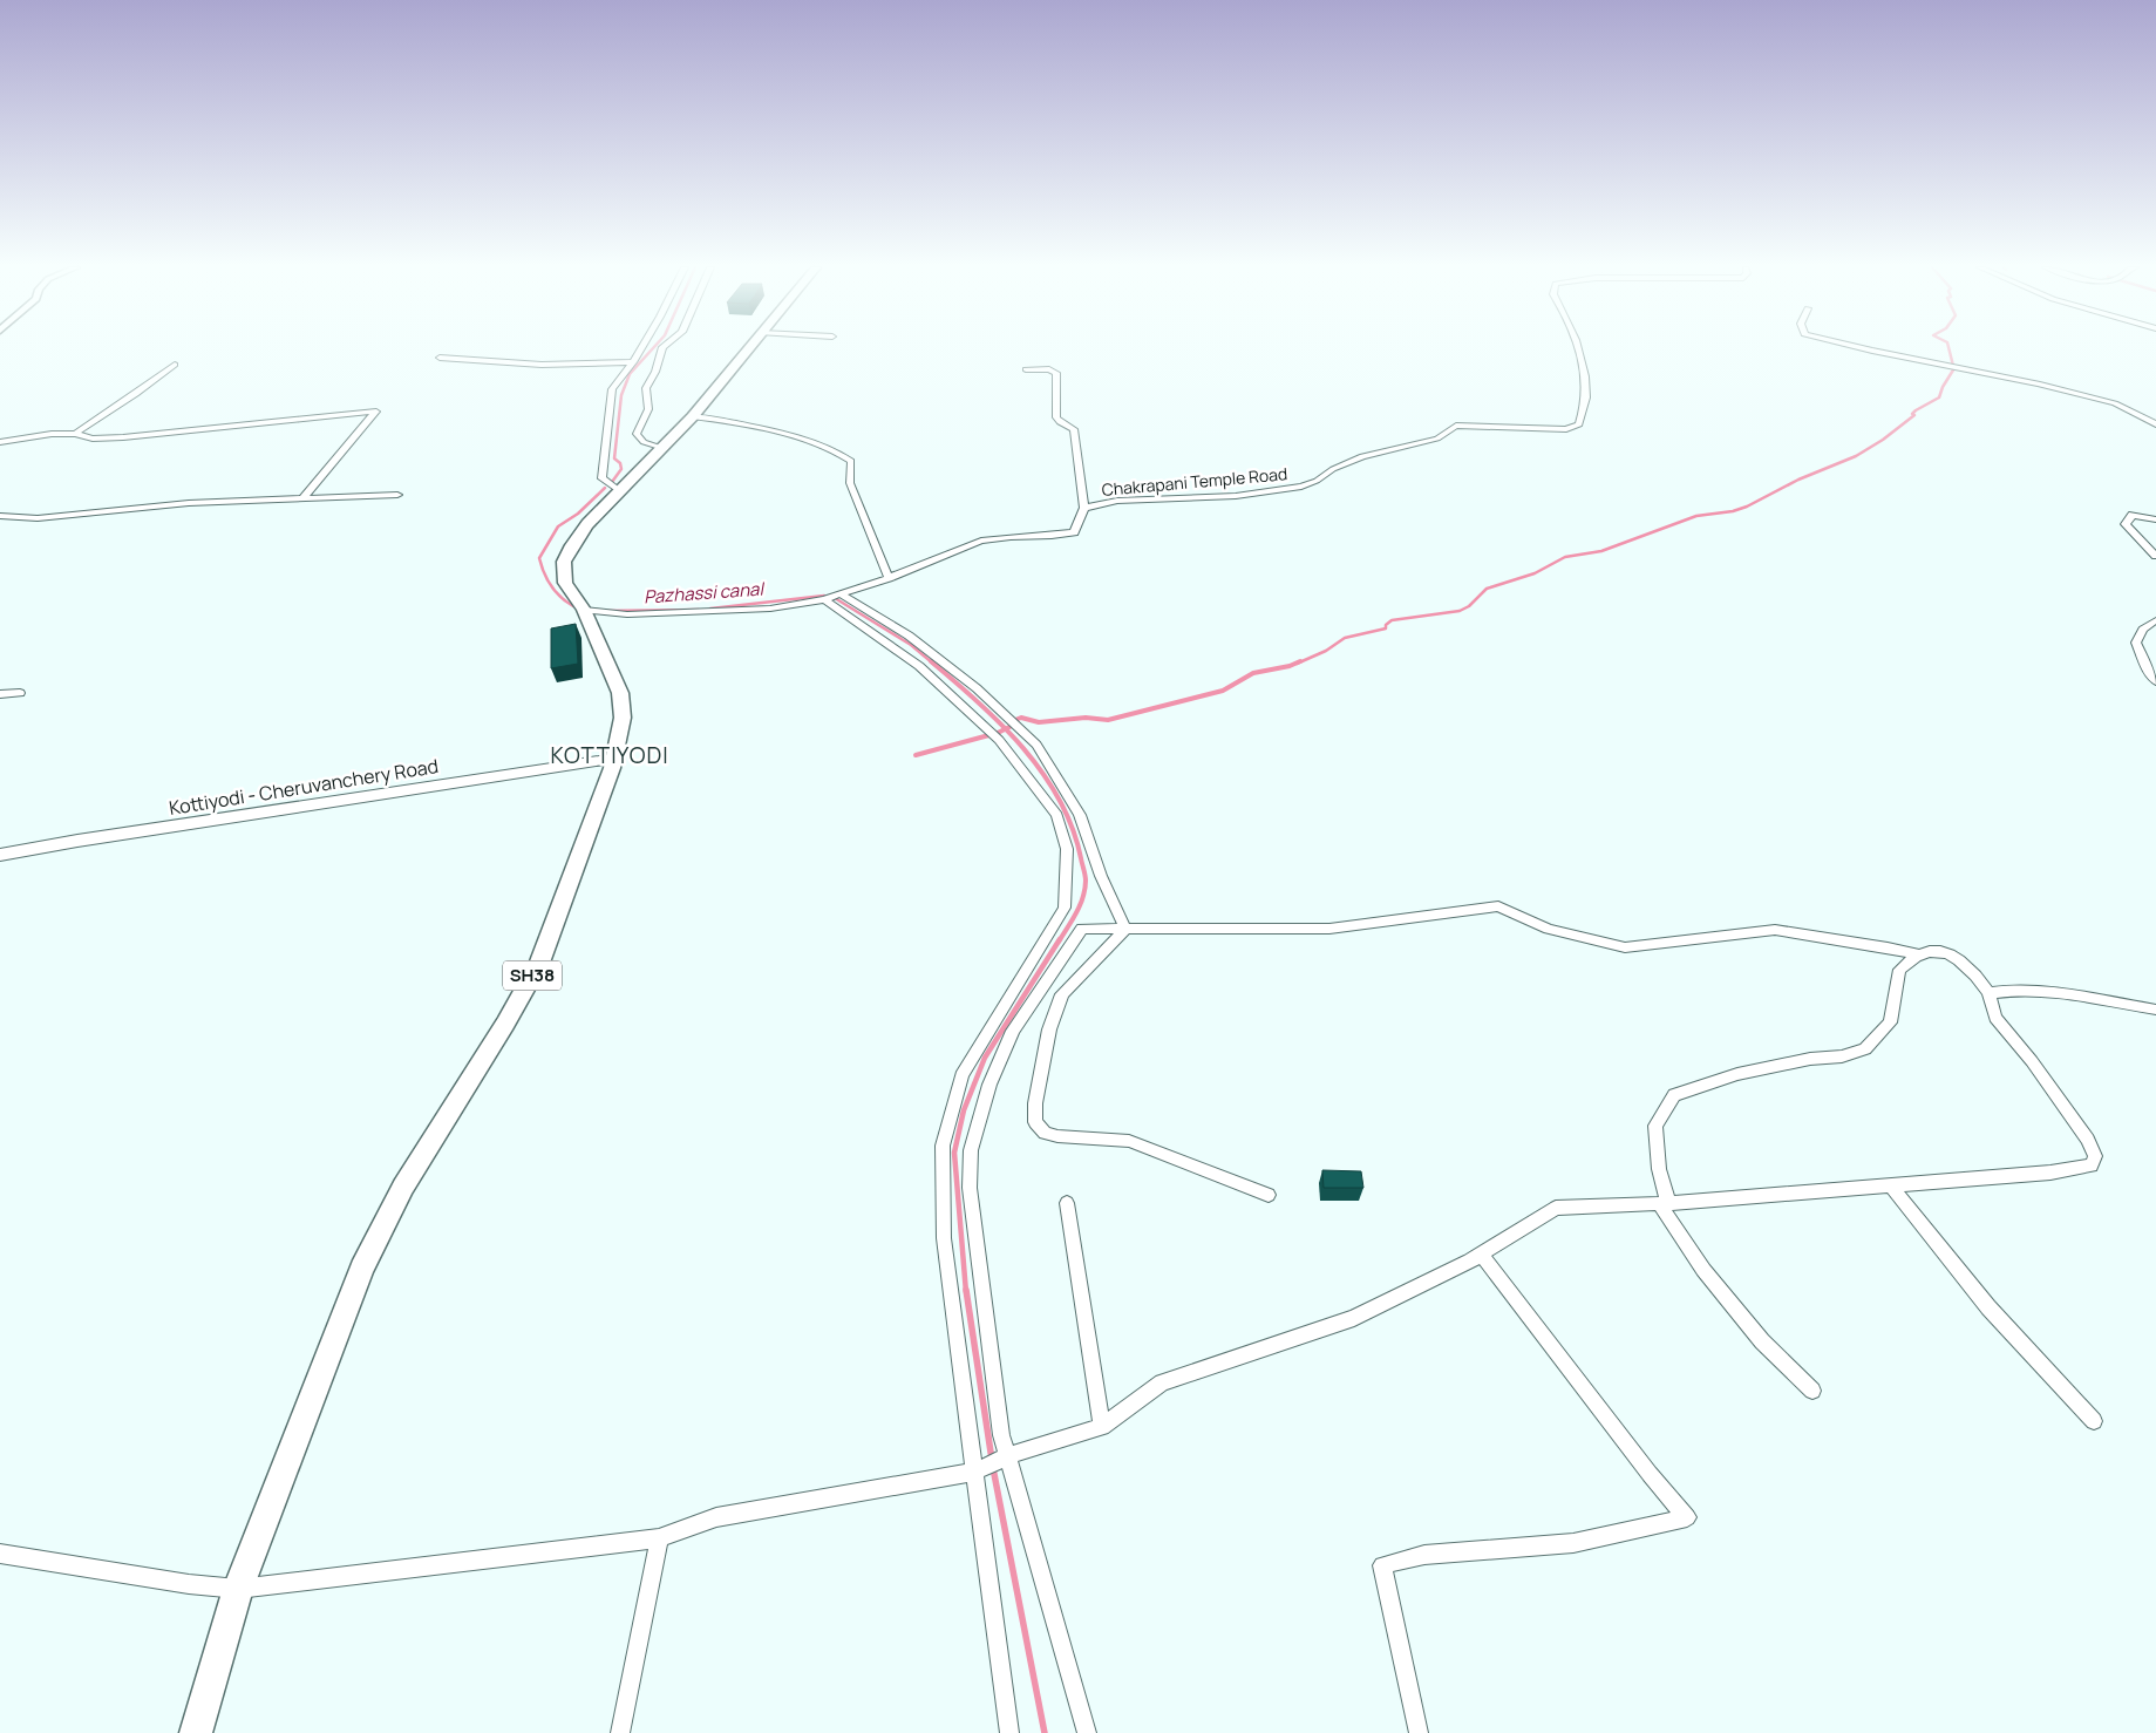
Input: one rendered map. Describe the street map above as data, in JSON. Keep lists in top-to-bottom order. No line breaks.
{"streets":{"main road":["Kottiyodi - Cheruvanchery Road","SH38"],"street":["Chakrapani Temple Road"]},"crossings":[["Chakrapani Temple Road","SH38"],["Kottiyodi - Cheruvanchery Road","SH38"]],"districts":["KOTTIYODI"],"water":["Pazhassi canal"]}
